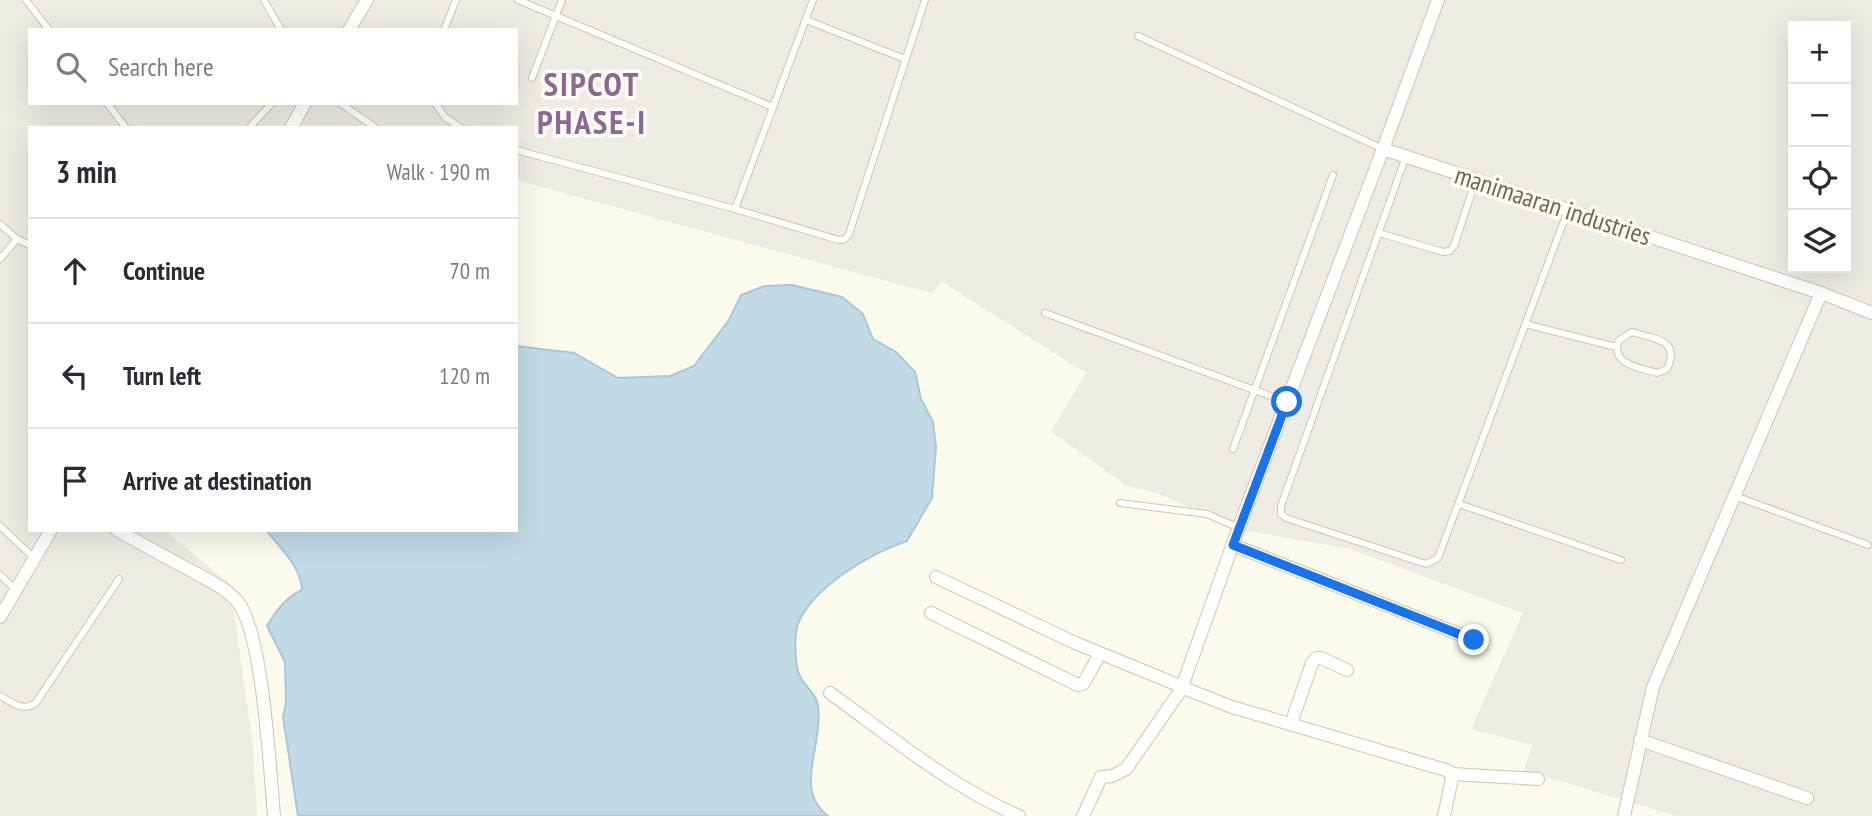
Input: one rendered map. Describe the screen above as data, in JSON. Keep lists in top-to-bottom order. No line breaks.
{"streets":{"street":["manimaaran industries"]},"districts":["SIPCOT PHASE-I"],"page":{"map_buttons":["+","−"],"search":"Search here","heading":["3 min","Walk · 190 m"],"list":[["Continue","70 m"],["Turn left","120 m"],"Arrive at destination"]}}
